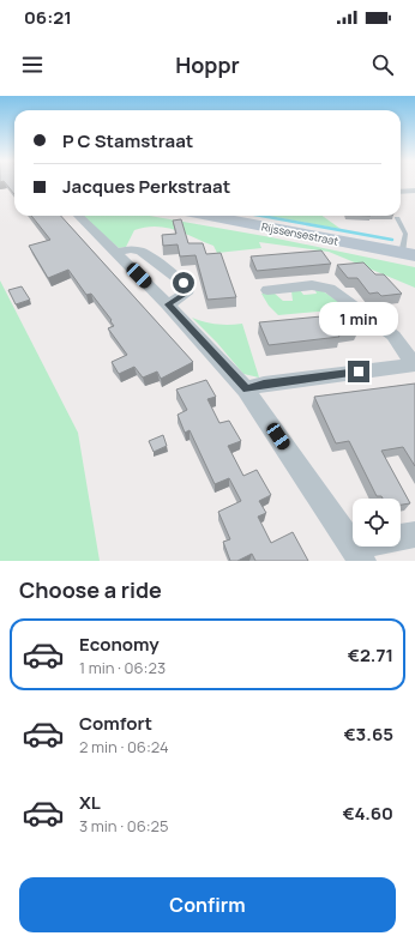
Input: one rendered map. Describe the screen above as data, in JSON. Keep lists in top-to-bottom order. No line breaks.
{"streets":{"main road":["Rijssensestraat"]},"page":{"status":"06:21","header":"Hoppr","banner":["P C Stamstraat","Jacques Perkstraat"],"bubble":"1 min","heading":"Choose a ride","list":[{"name":"Economy","note":"1 min · 06:23","value":"€2.71"},{"name":"Comfort","note":"2 min · 06:24","value":"€3.65"},{"name":"XL","note":"3 min · 06:25","value":"€4.60"}],"buttons":"Confirm"}}
